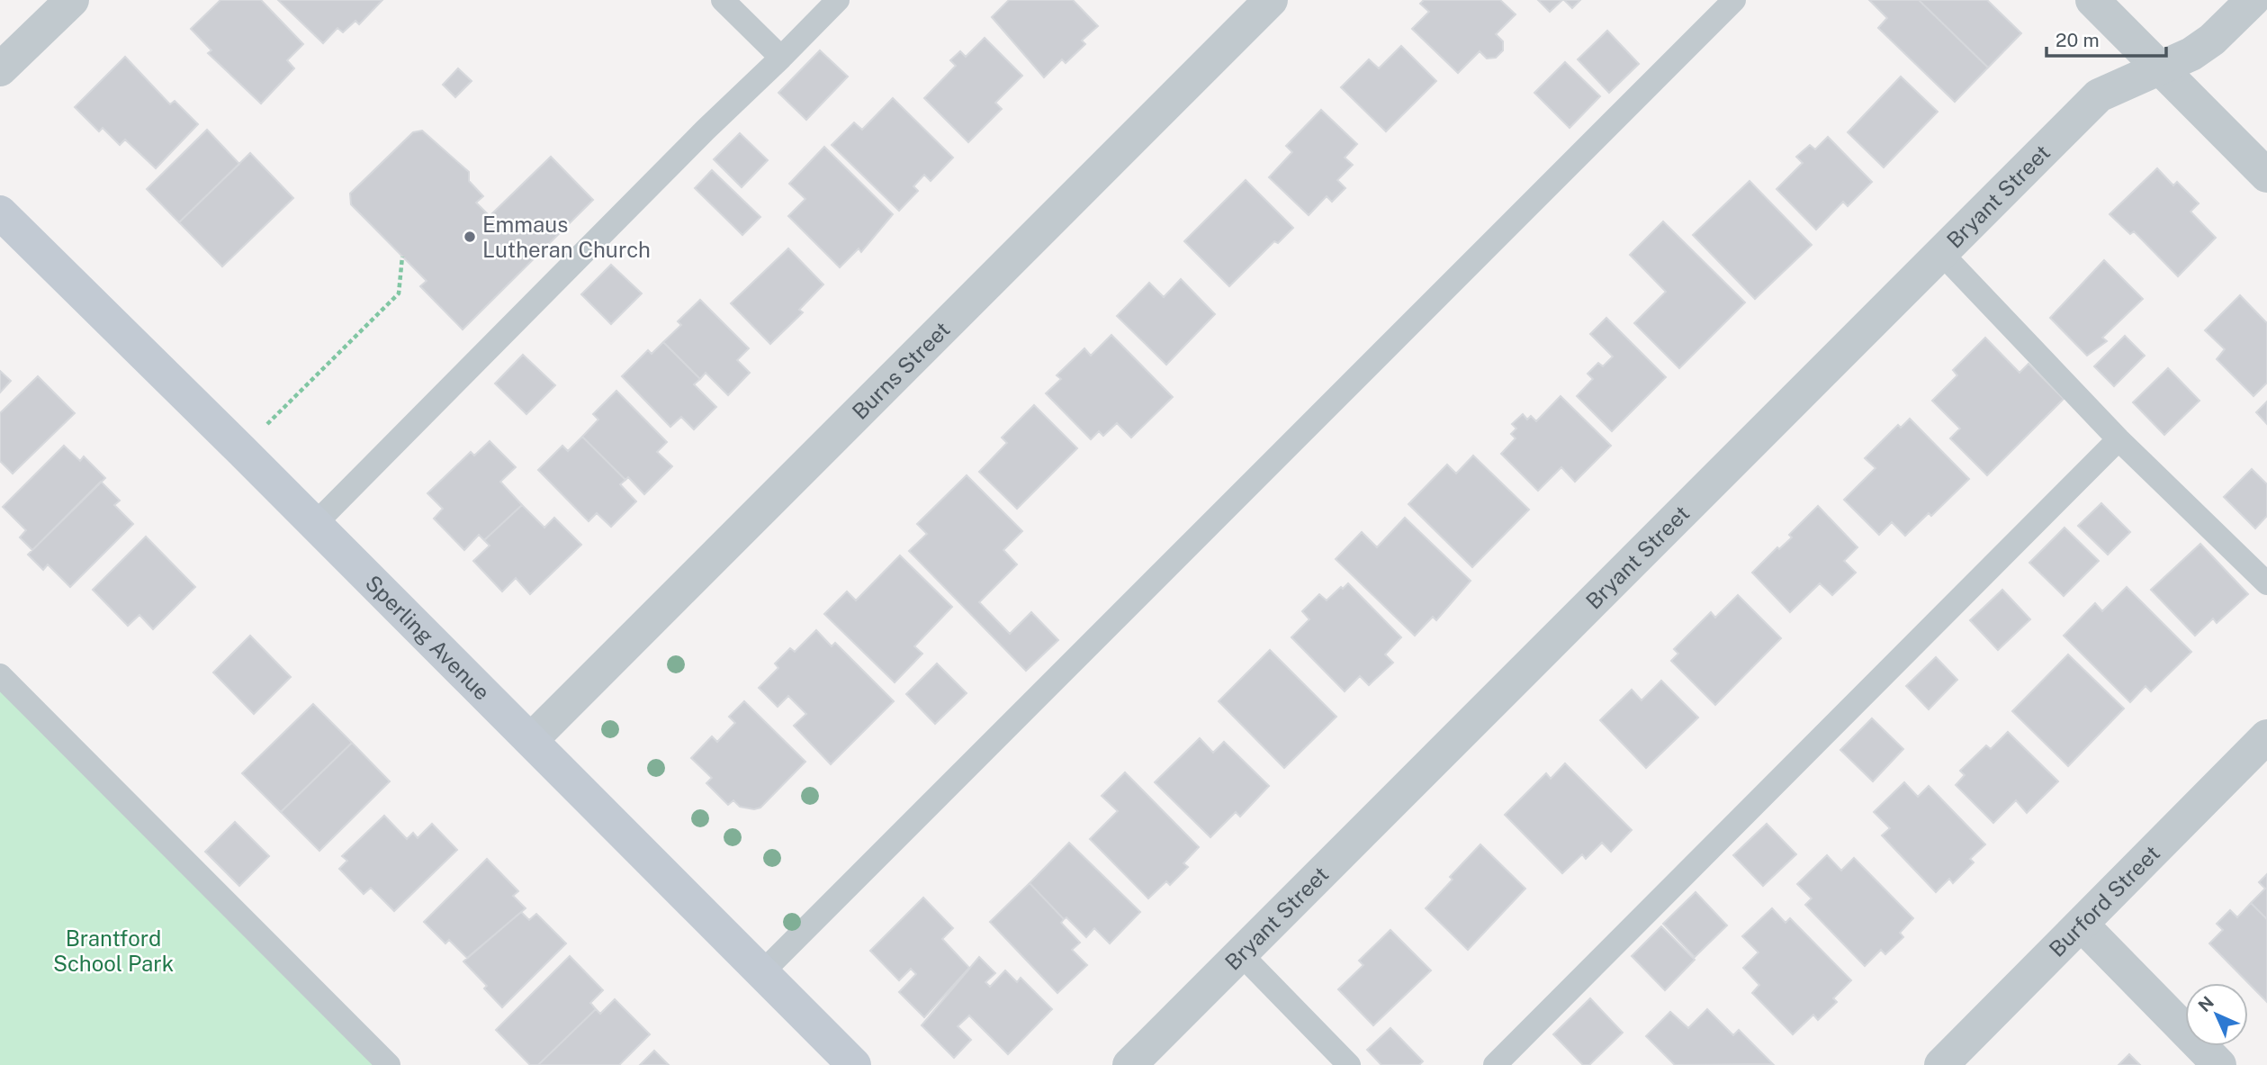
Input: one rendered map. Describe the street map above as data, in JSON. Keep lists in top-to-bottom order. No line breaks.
{"streets":{"street":["Bryant Street","Burns Street","Sperling Avenue","Burford Street"]},"crossings":[["Burns Street","Sperling Avenue"]],"parks":["Brantford School Park"],"places":["Emmaus Lutheran Church"],"scale_bar":"20 m","north":"top left"}
